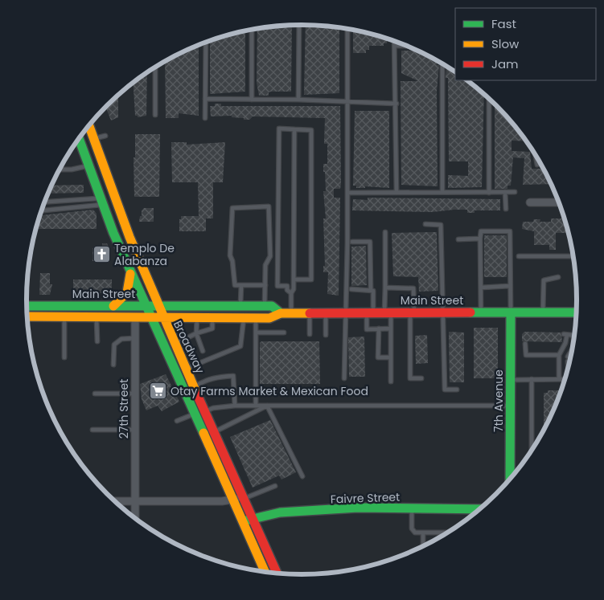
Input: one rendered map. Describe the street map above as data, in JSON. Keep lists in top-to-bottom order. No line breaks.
{"streets":{"main road":["Main Street","Broadway","7th Avenue","Faivre Street"],"street":["27th Street"]},"crossings":[["Main Street","Broadway"],["Main Street","7th Avenue"],["Main Street","27th Street"],["Broadway","Faivre Street"]],"places":{"church":["Templo De Alabanza"],"supermarket":["Otay Farms Market & Mexican Food"]},"legend":["Fast","Slow","Jam"]}
